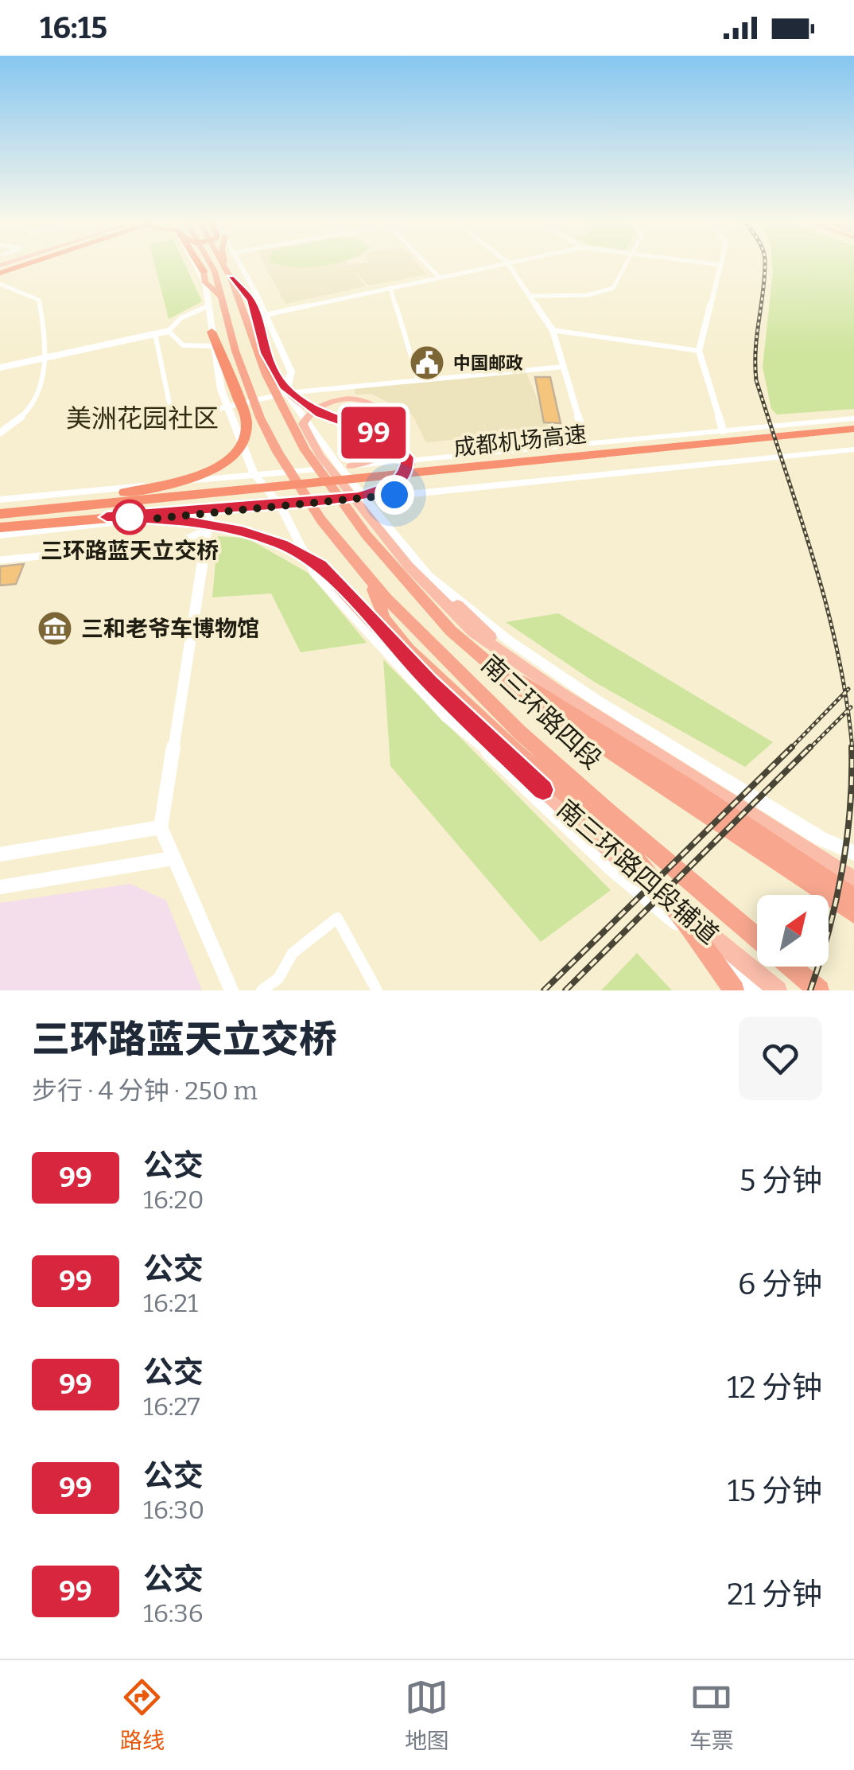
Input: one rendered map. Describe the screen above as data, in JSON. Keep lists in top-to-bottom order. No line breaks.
{"streets":{"highway":["成都机场高速","南三环路四段"],"main road":["南三环路四段辅道"]},"districts":["美洲花园社区"],"places":{"public building":["中国邮政"],"other":["三环路蓝天立交桥"],"museum":["三和老爷车博物馆"]},"lines":["bus line 99"],"north":"top right","page":{"status":"16:15","on_map":"99","heading":["三环路蓝天立交桥","步行 · 4 分钟 · 250 m"],"list":[{"mark":"99","name":"公交","note":"16:20","value":"5 分钟"},{"mark":"99","name":"公交","note":"16:21","value":"6 分钟"},{"mark":"99","name":"公交","note":"16:27","value":"12 分钟"},{"mark":"99","name":"公交","note":"16:30","value":"15 分钟"},{"mark":"99","name":"公交","note":"16:36","value":"21 分钟"}],"tabs":["路线","地图","车票"]}}
